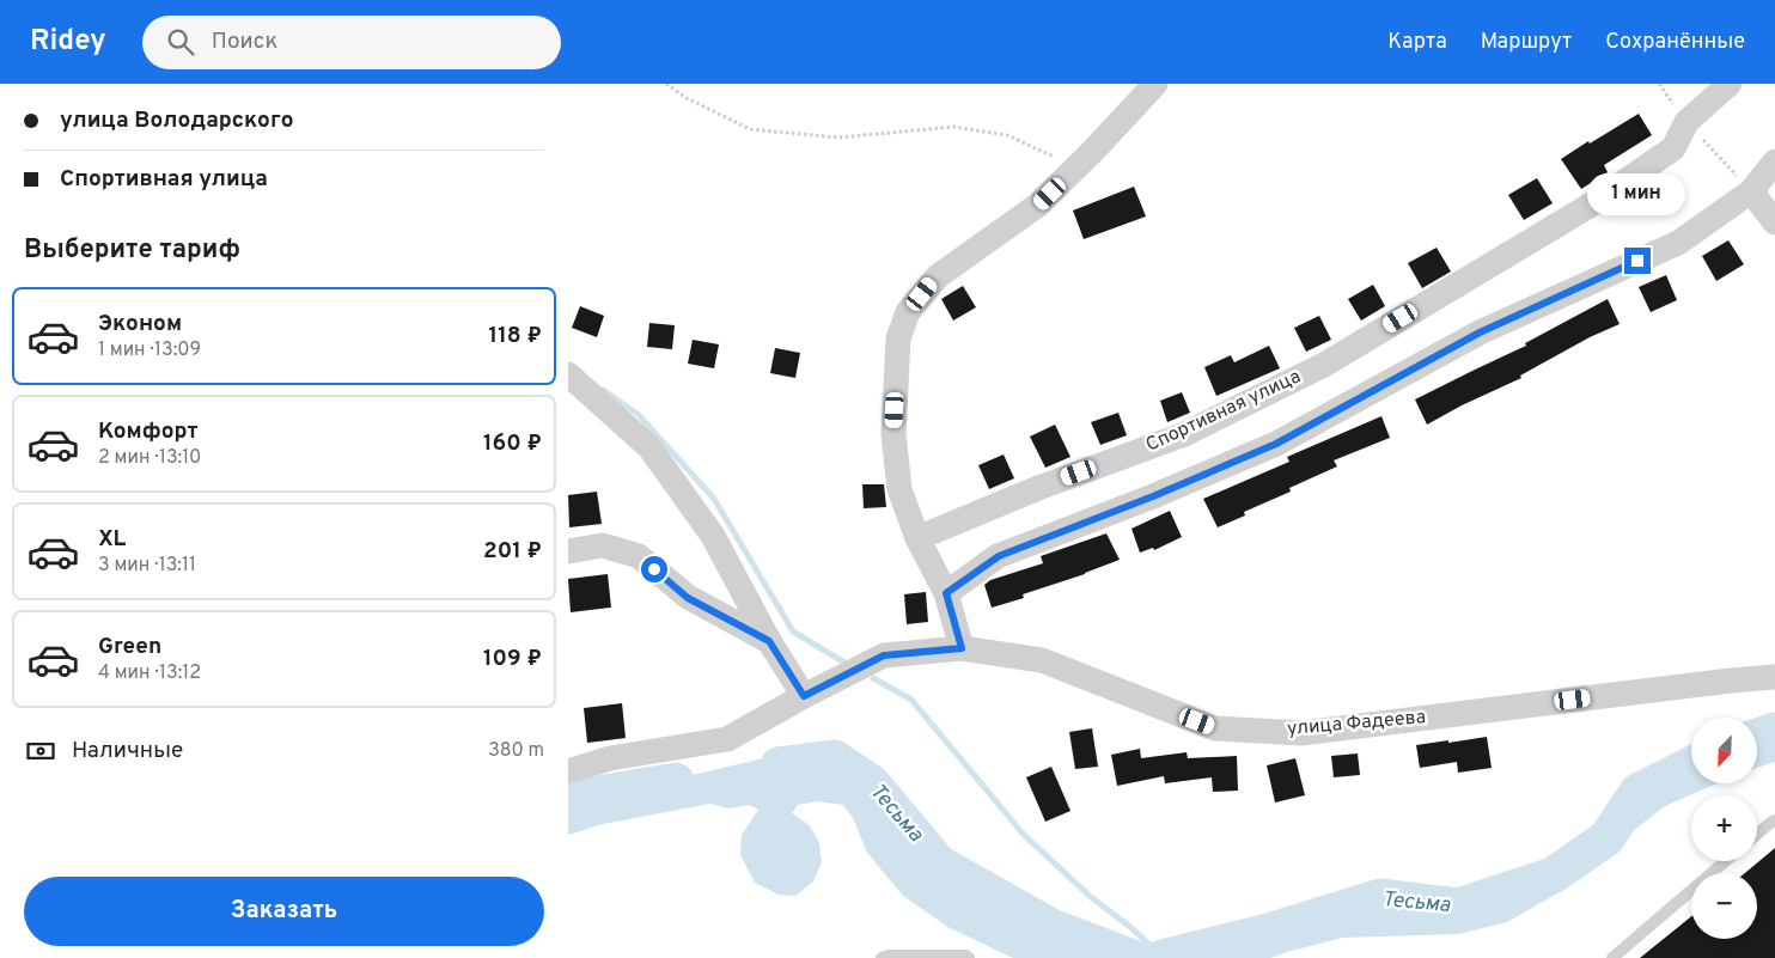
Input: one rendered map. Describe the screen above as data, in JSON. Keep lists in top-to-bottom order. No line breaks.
{"streets":{"street":["Спортивная улица","улица Фадеева"]},"water":["Тесьма"],"north":"bottom left","page":{"header":"Ridey","search":"Поиск","nav":["Карта","Маршрут","Сохранённые"],"banner":["улица Володарского","Спортивная улица"],"bubble":"1 мин","heading":"Выберите тариф","list":[{"name":"Эконом","note":"1 мин · 13:09","value":"118 ₽"},{"name":"Комфорт","note":"2 мин · 13:10","value":"160 ₽"},{"name":"XL","note":"3 мин · 13:11","value":"201 ₽"},{"name":"Green","note":"4 мин · 13:12","value":"109 ₽"}],"pay":["Наличные","380 m"],"map_buttons":["+","−"],"buttons":"Заказать"}}
